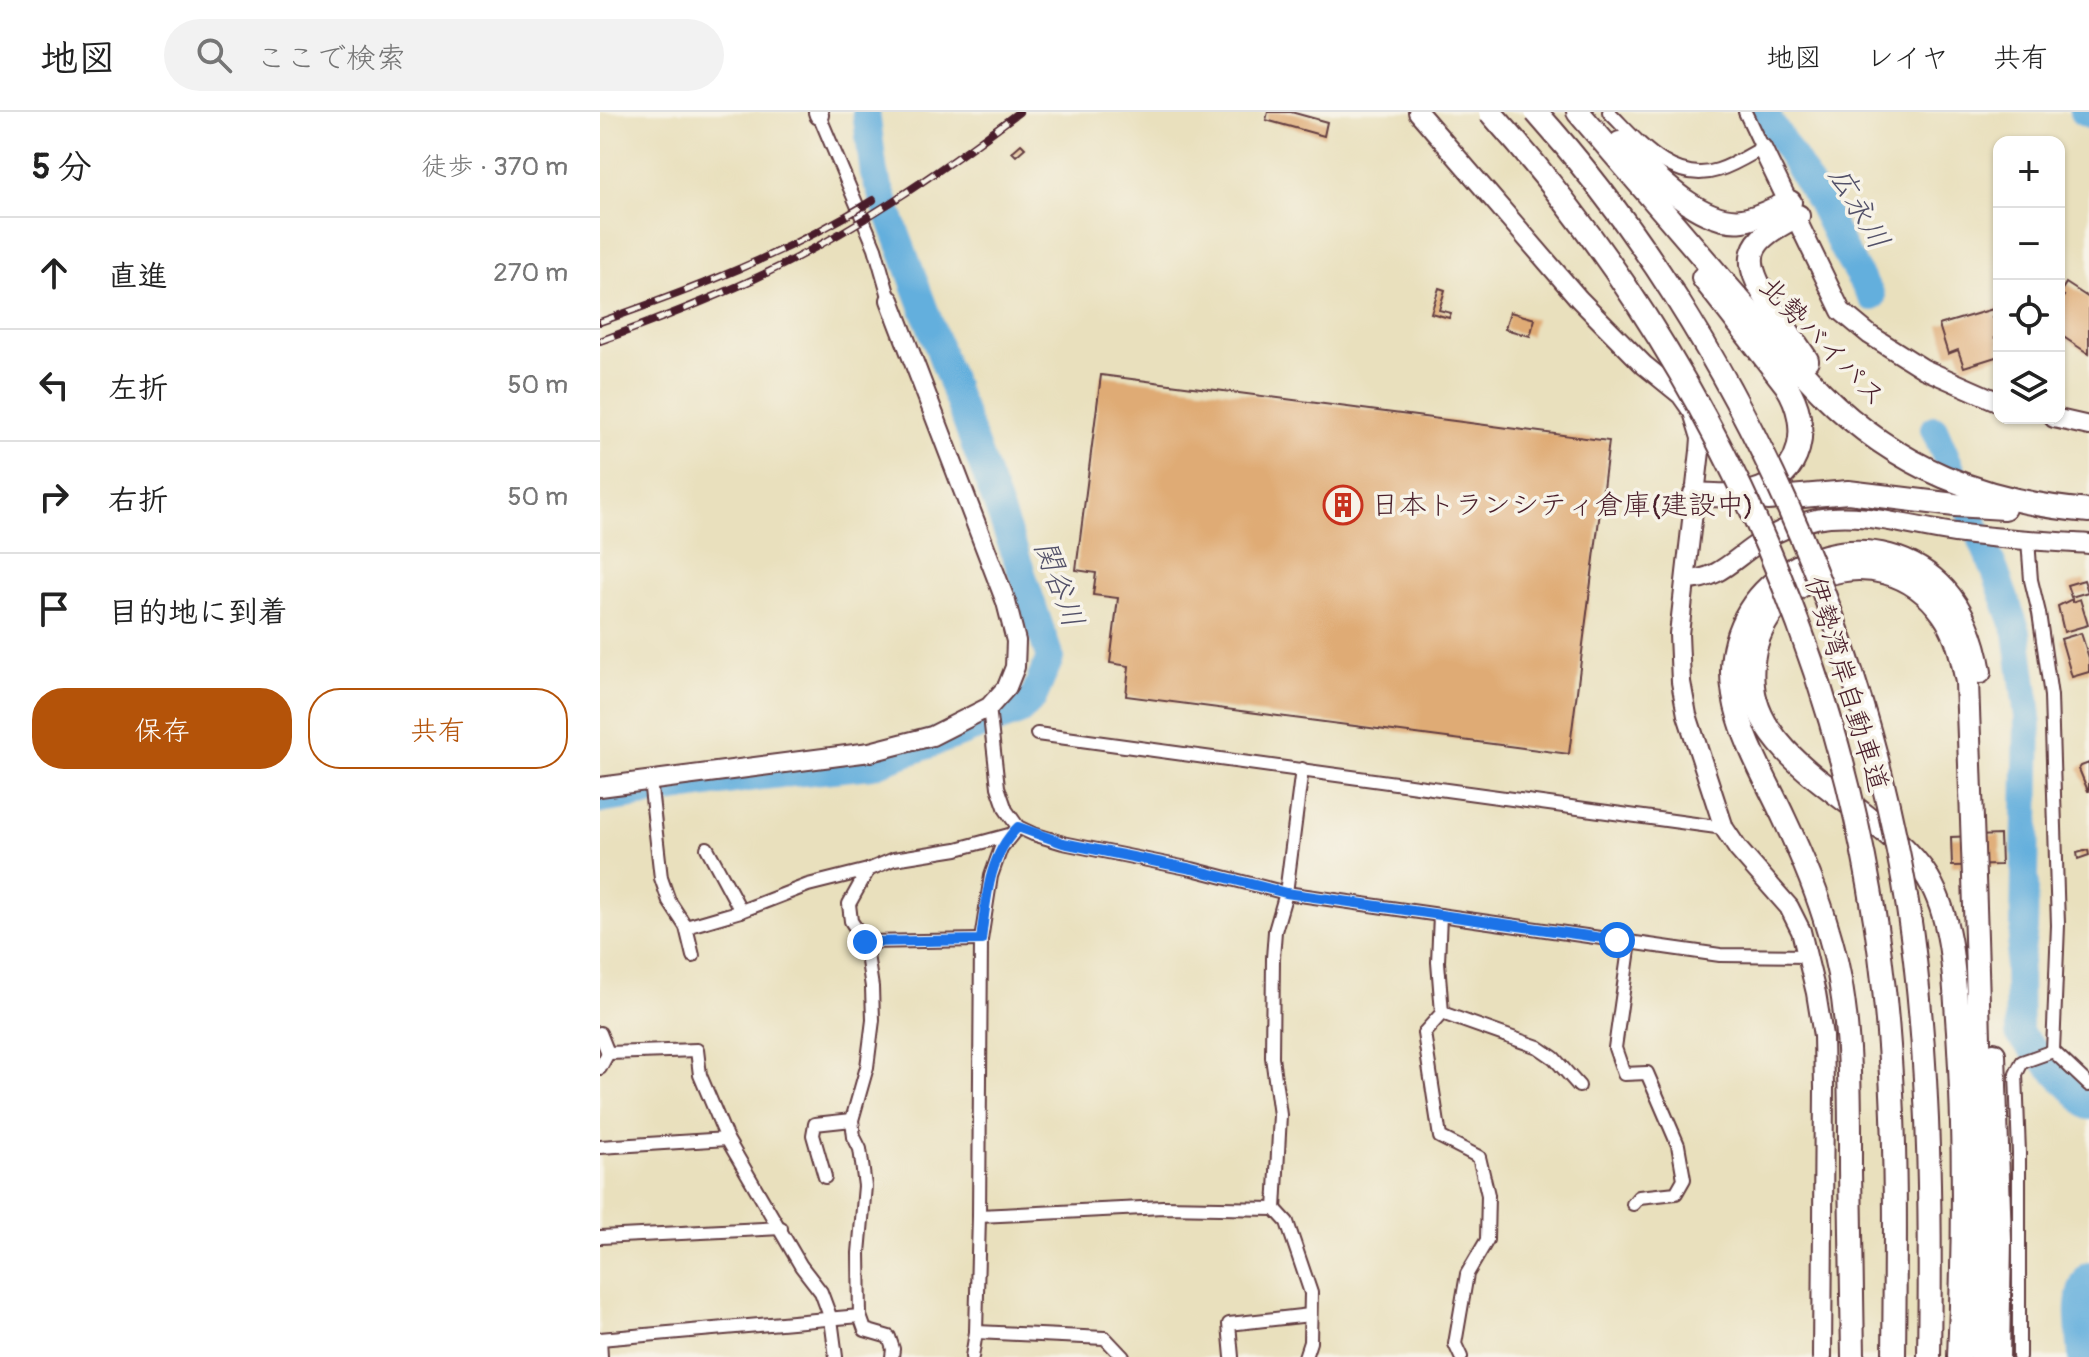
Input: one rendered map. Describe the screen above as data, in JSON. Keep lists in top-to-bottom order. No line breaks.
{"streets":{"highway":["北勢バイパス","伊勢湾岸自動車道"]},"water":["広永川","関谷川"],"places":{"building":["日本トランシティ倉庫(建設中)"]},"page":{"header":"地図","search":"ここで検索","nav":["地図","レイヤ","共有"],"heading":["5 分","徒歩 · 370 m"],"map_buttons":["+","−"],"list":[["直進","270 m"],["左折","50 m"],["右折","50 m"],"目的地に到着"],"buttons":["保存","共有"]}}
